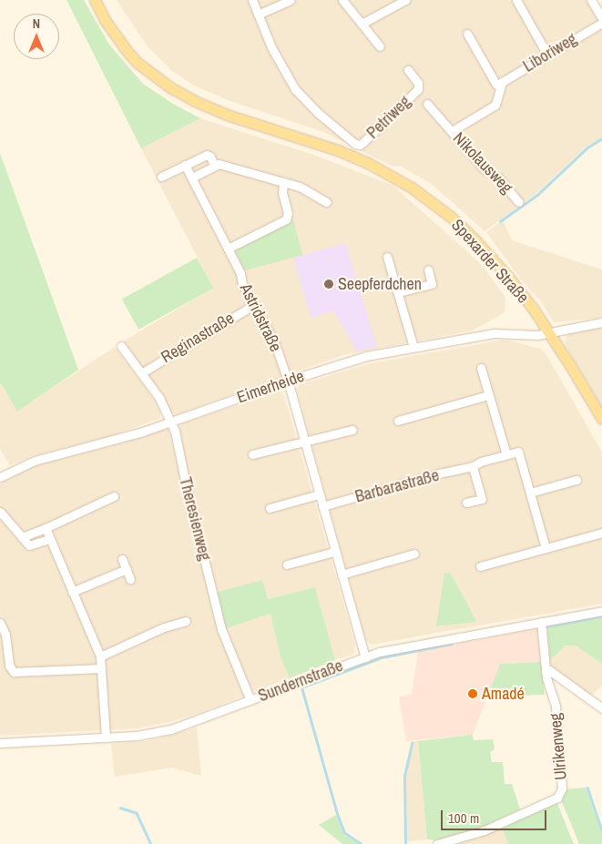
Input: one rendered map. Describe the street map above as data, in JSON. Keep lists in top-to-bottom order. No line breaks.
{"streets":{"main road":["Spexarder Straße"],"street":["Liboriweg","Petriweg","Nikolausweg","Astridstraße","Reginastraße","Eimerheide","Barbarastraße","Theresienweg","Sundernstraße","Ulrikenweg"]},"crossings":[["Spexarder Straße","Eimerheide"],["Astridstraße","Reginastraße"],["Astridstraße","Eimerheide"],["Astridstraße","Barbarastraße"],["Astridstraße","Sundernstraße"],["Reginastraße","Theresienweg"],["Eimerheide","Theresienweg"],["Theresienweg","Sundernstraße"],["Sundernstraße","Ulrikenweg"]],"places":["Seepferdchen","Amadé"],"scale_bar":"100 m","north":"top"}
